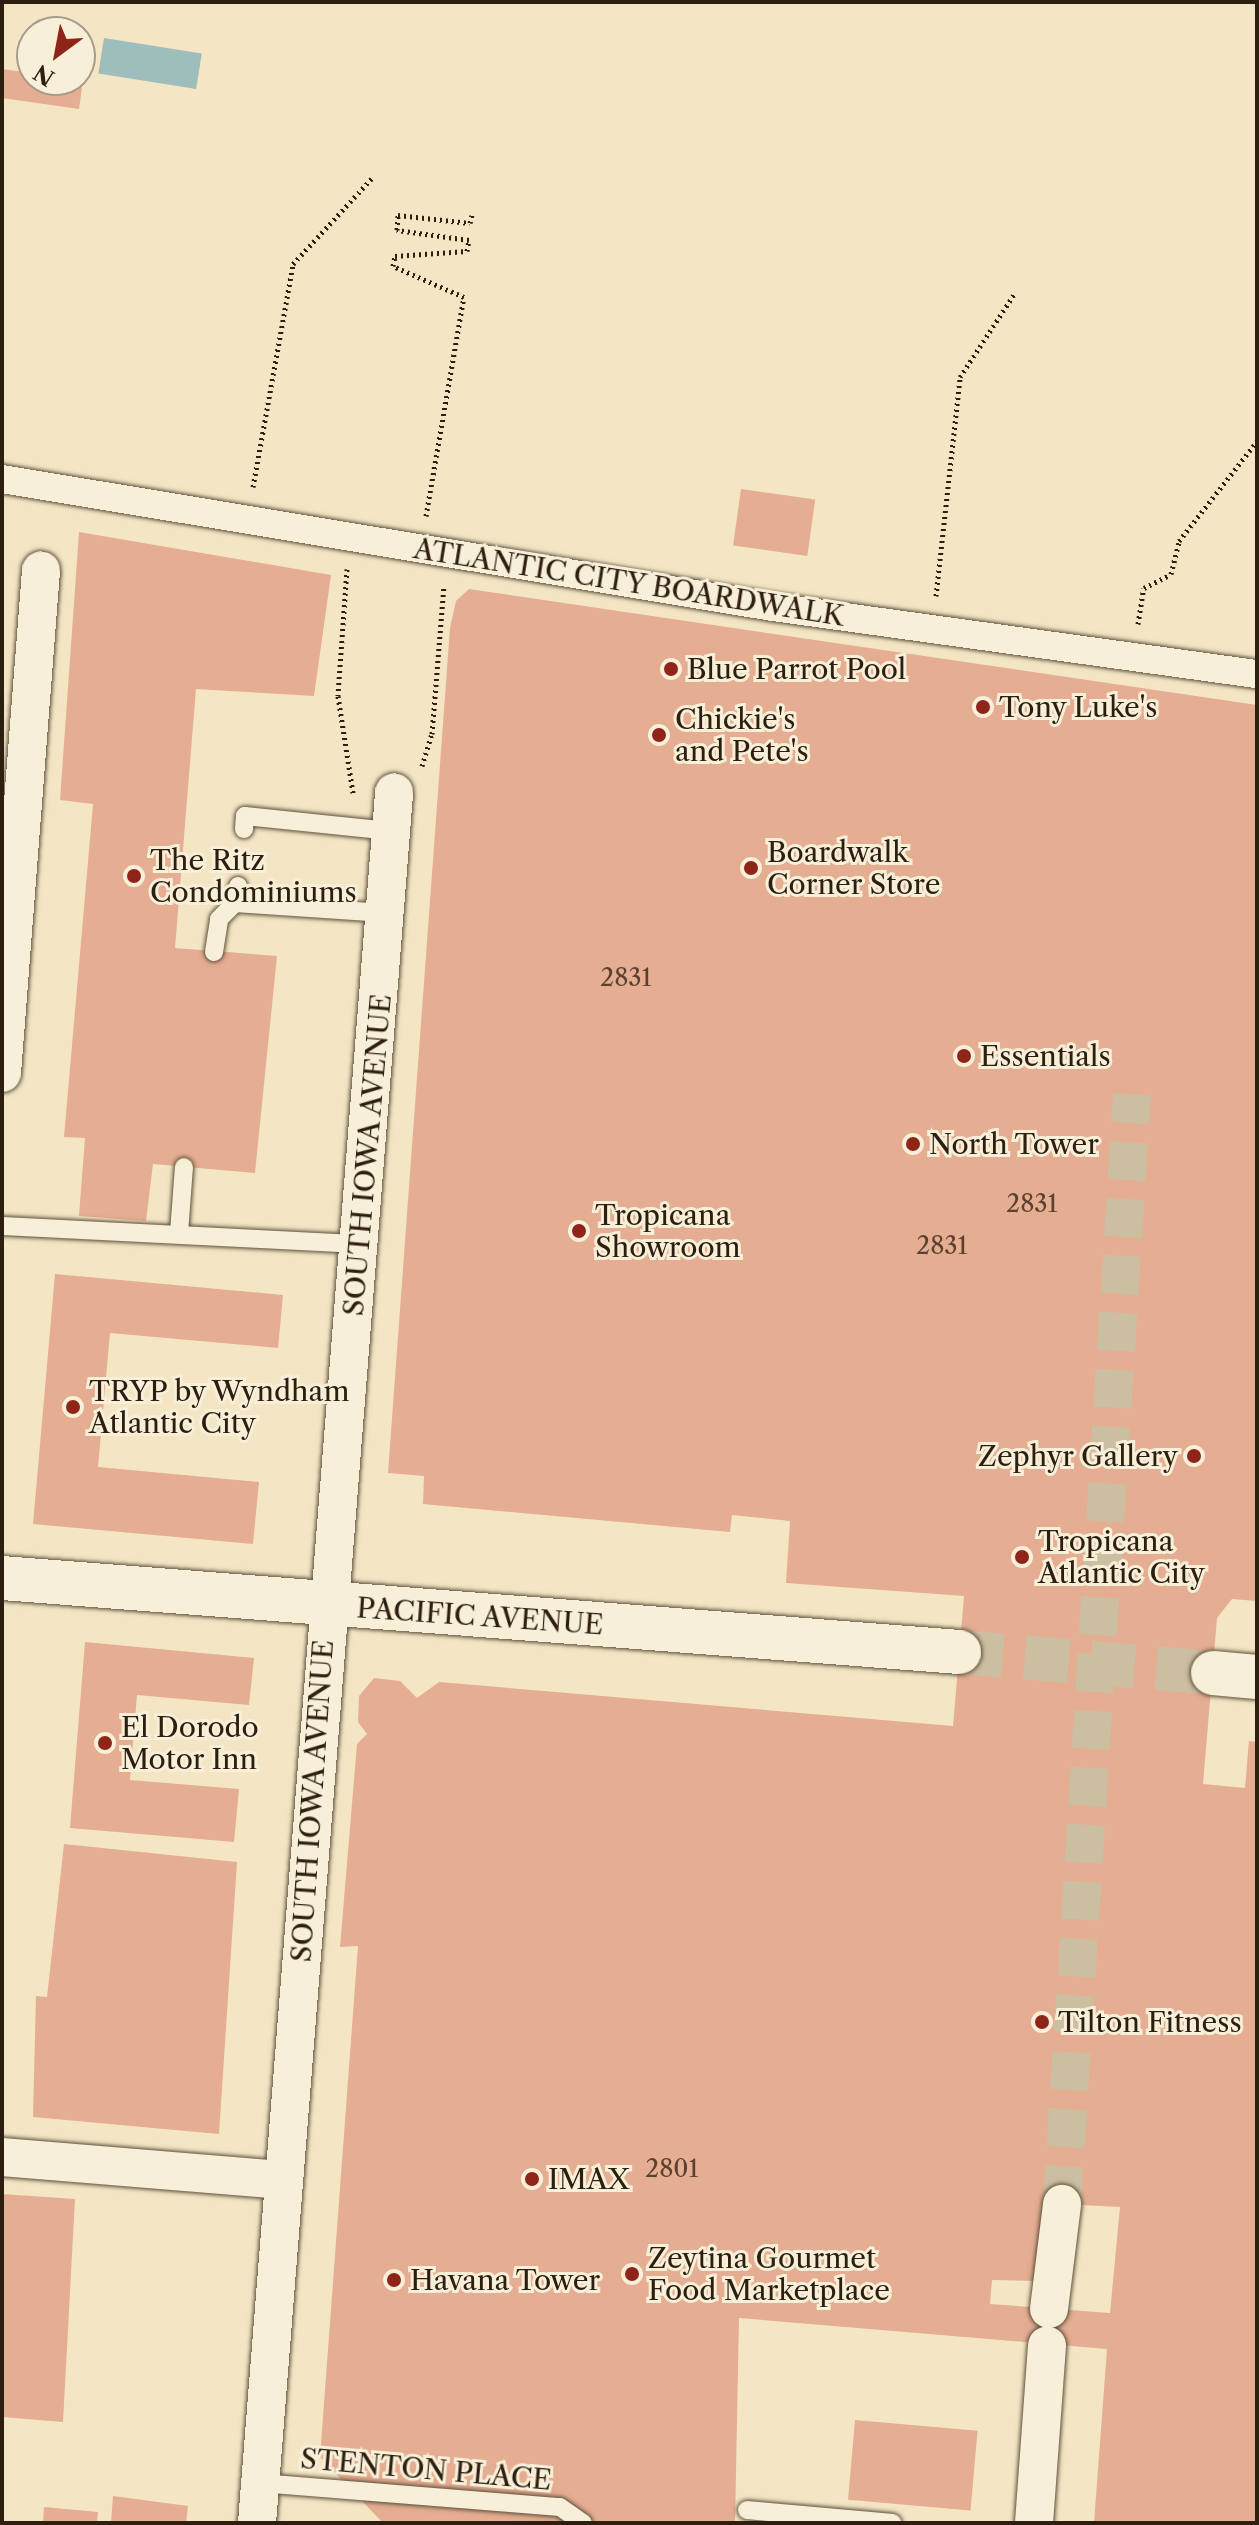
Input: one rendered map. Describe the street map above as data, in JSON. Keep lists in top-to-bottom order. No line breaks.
{"streets":{"street":["ATLANTIC CITY BOARDWALK","SOUTH IOWA AVENUE","PACIFIC AVENUE"],"lane":["STENTON PLACE"]},"crossings":[["SOUTH IOWA AVENUE","PACIFIC AVENUE"],["SOUTH IOWA AVENUE","STENTON PLACE"]],"places":["Blue Parrot Pool","Tony Luke's","Chickie's and Pete's","Boardwalk Corner Store","The Ritz Condominiums","Essentials","North Tower","Tropicana Showroom","TRYP by Wyndham Atlantic City","Zephyr Gallery","Tropicana Atlantic City","El Dorodo Motor Inn","Tilton Fitness","IMAX","Zeytina Gourmet Food Marketplace","Havana Tower"],"house_numbers":["2831","2831","2831","2801"],"north":"bottom left"}
